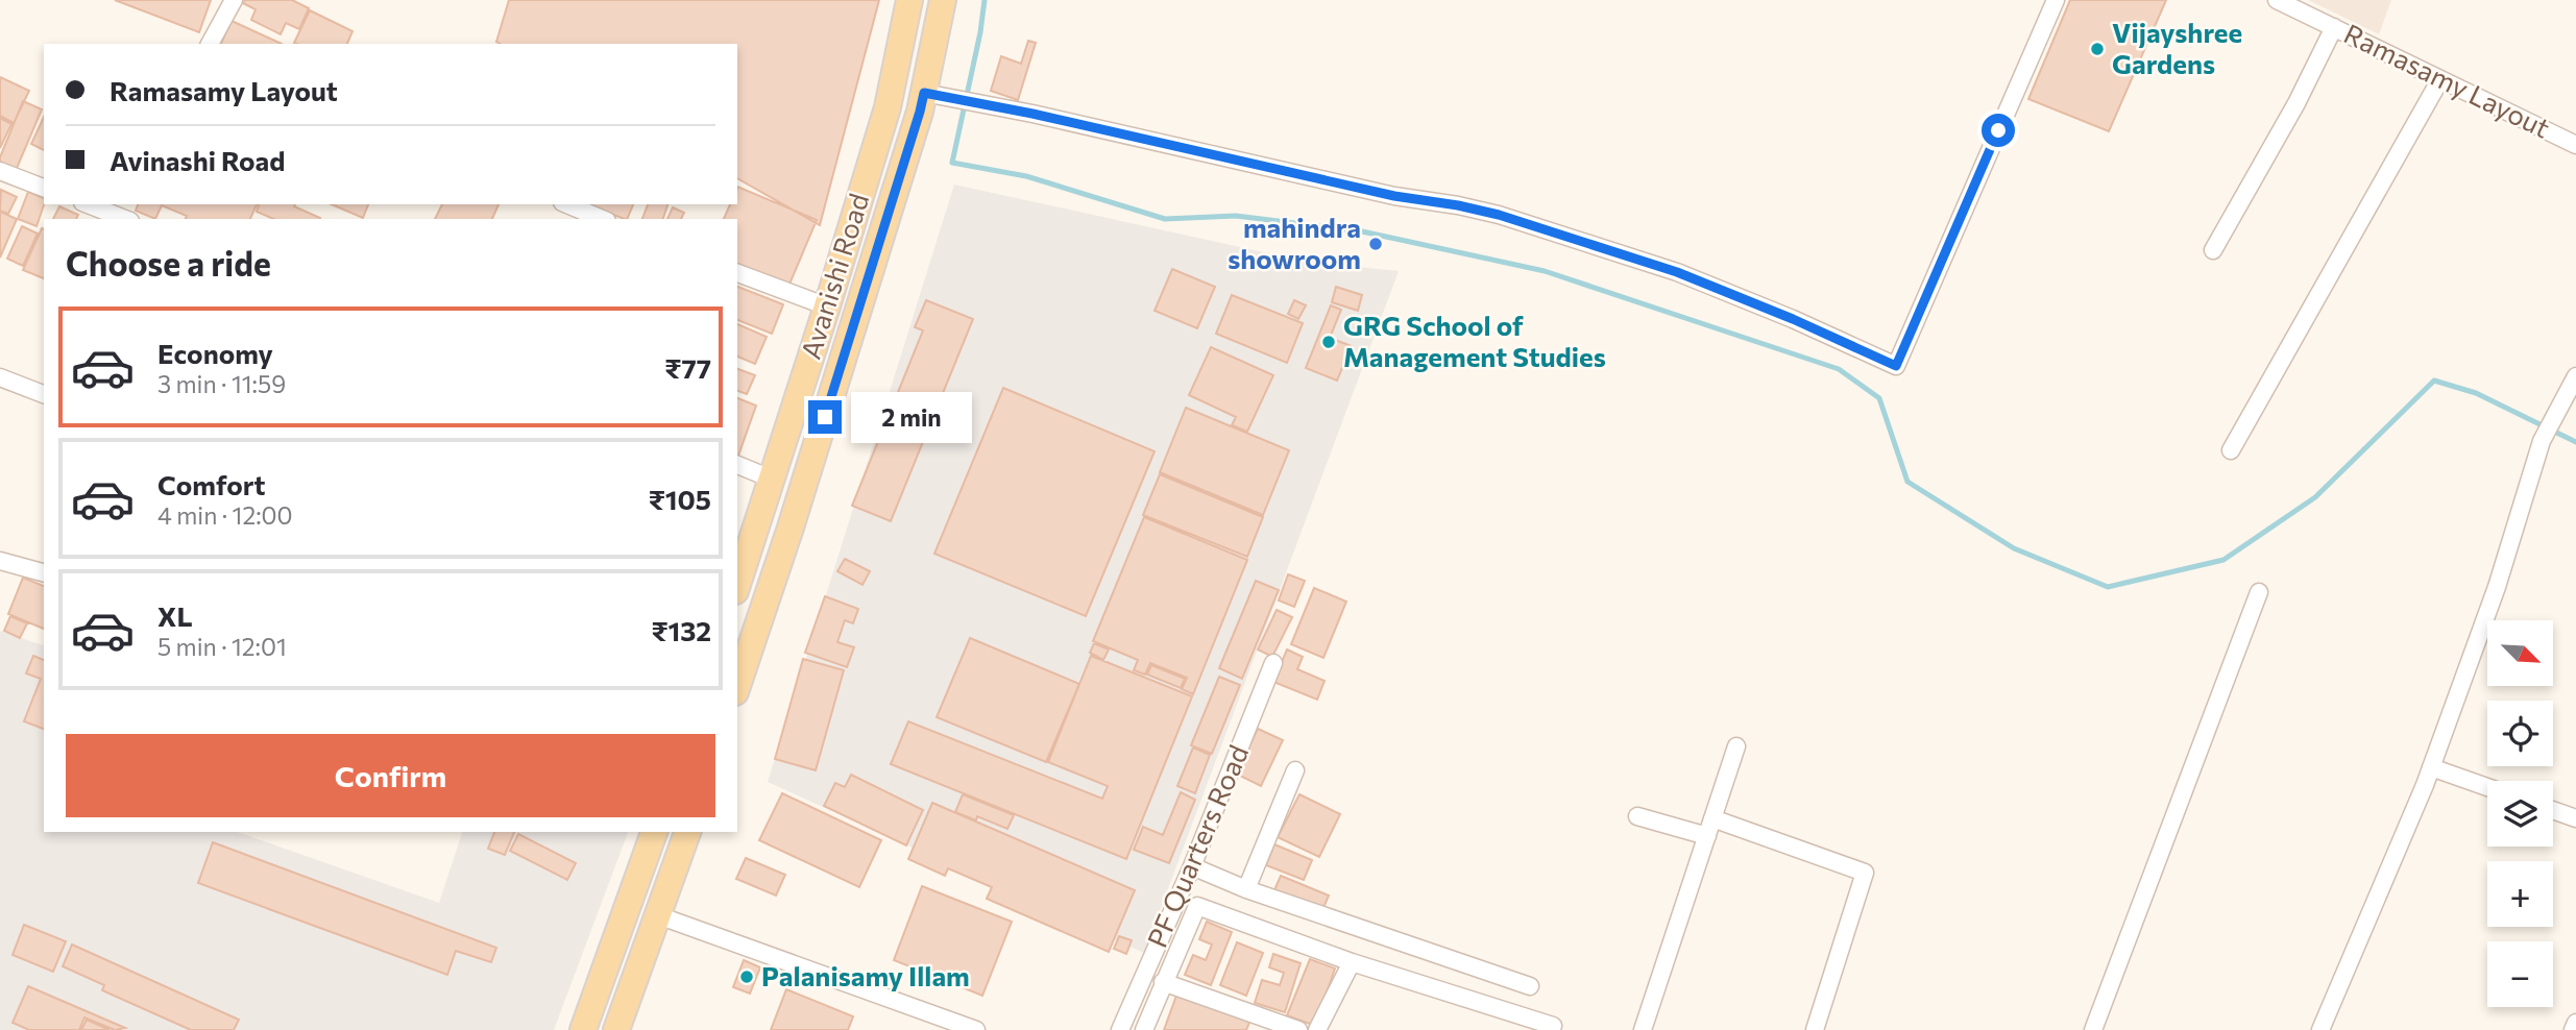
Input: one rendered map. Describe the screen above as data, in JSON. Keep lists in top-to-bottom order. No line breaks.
{"streets":{"main road":["Avanishi Road"],"street":["Ramasamy Layout","PF Quarters Road"]},"places":["Vijayshree Gardens","mahindra showroom","GRG School of Management Studies","Palanisamy Illam"],"north":"bottom right","page":{"banner":["Ramasamy Layout","Avinashi Road"],"heading":"Choose a ride","list":[{"name":"Economy","note":"3 min · 11:59","value":"₹77"},{"name":"Comfort","note":"4 min · 12:00","value":"₹105"},{"name":"XL","note":"5 min · 12:01","value":"₹132"}],"bubble":"2 min","map_buttons":["+","−"],"buttons":"Confirm"}}
